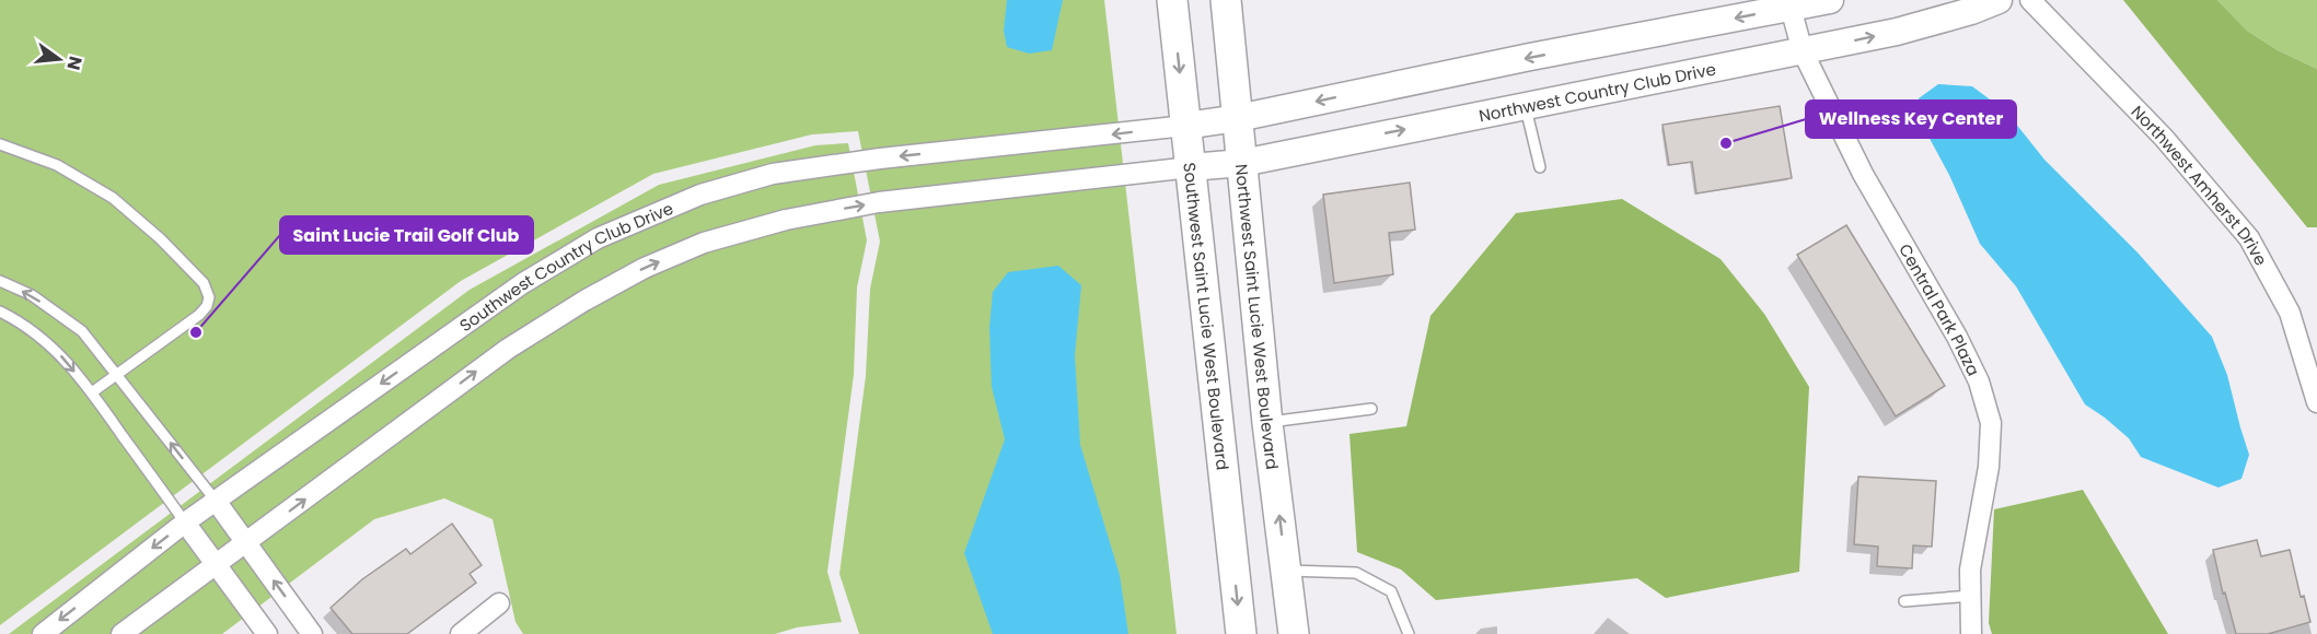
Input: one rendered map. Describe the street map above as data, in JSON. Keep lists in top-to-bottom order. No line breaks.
{"streets":{"main road":["Southwest Saint Lucie West Boulevard","Northwest Saint Lucie West Boulevard"],"street":["Northwest Country Club Drive","Northwest Amherst Drive","Southwest Country Club Drive","Central Park Plaza"]},"crossings":[["Northwest Country Club Drive","Central Park Plaza"],["Northwest Country Club Drive","Southwest Saint Lucie West Boulevard"],["Northwest Country Club Drive","Northwest Saint Lucie West Boulevard"],["Southwest Country Club Drive","Southwest Saint Lucie West Boulevard"]],"one_way":["Southwest Saint Lucie West Boulevard"],"places":["Wellness Key Center","Saint Lucie Trail Golf Club"],"north":"right"}
